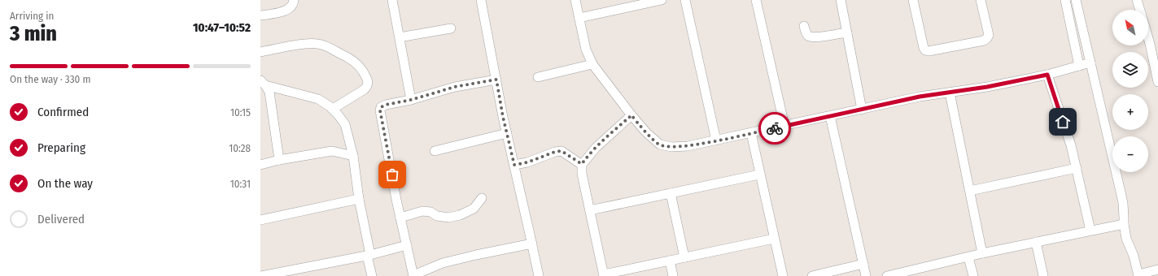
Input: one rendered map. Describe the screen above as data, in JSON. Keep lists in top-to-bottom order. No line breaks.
{"north":"top left","page":{"heading":["3 min","Arriving in","10:47–10:52"],"map_buttons":["+","−"],"bar":"On the way · 330 m","list":[["Confirmed","10:15"],["Preparing","10:28"],["On the way","10:31"],"Delivered"]}}
